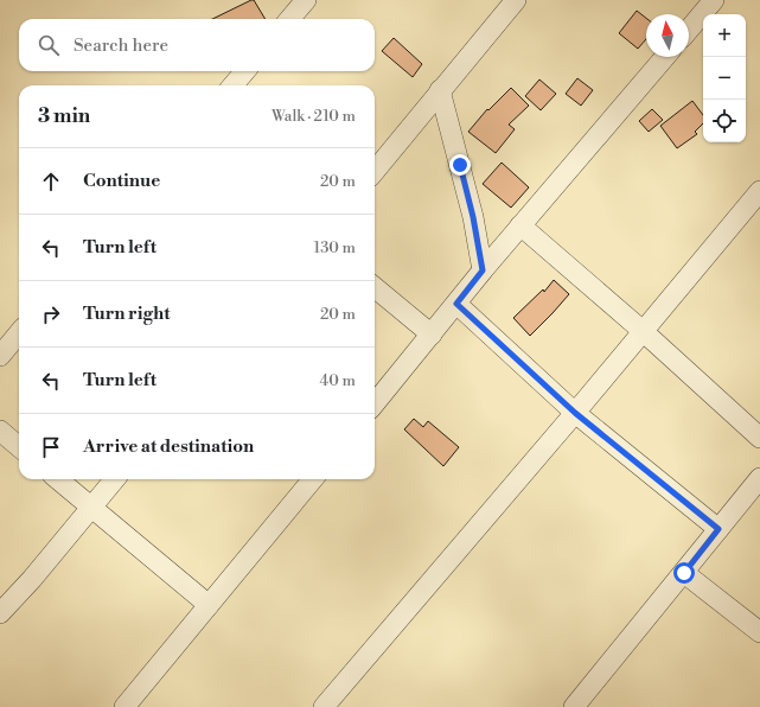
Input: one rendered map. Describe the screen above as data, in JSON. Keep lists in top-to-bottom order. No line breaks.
{"north":"top","page":{"map_buttons":["+","−"],"search":"Search here","heading":["3 min","Walk · 210 m"],"list":[["Continue","20 m"],["Turn left","130 m"],["Turn right","20 m"],["Turn left","40 m"],"Arrive at destination"]}}
